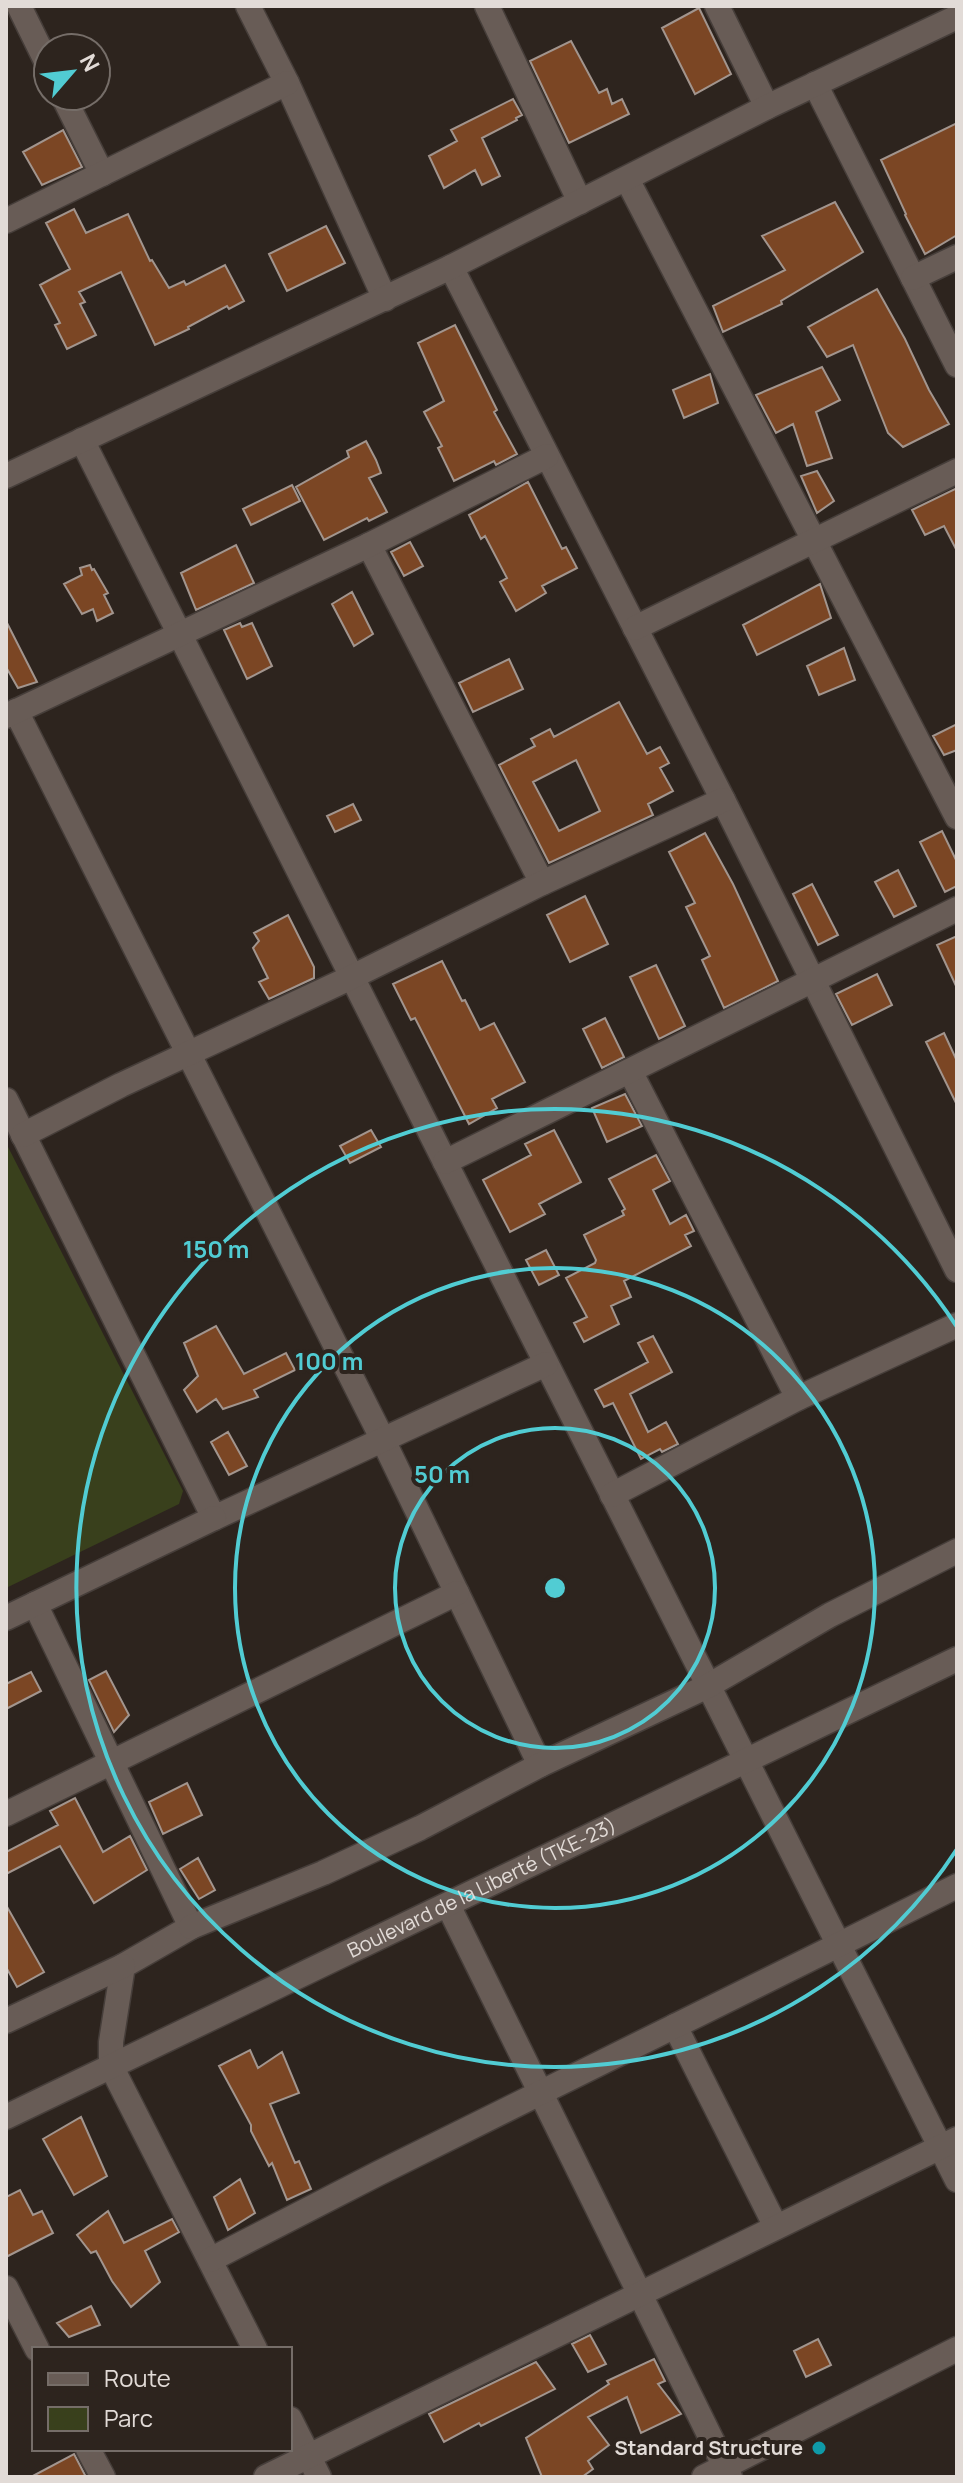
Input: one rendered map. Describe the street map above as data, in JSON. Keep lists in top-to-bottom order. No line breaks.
{"streets":{"street":["Boulevard de la Liberté (TKE-23)"]},"places":["Standard Structure"],"legend":["Route","Parc"],"north":"top right","rings":["150 m","100 m","50 m"]}
